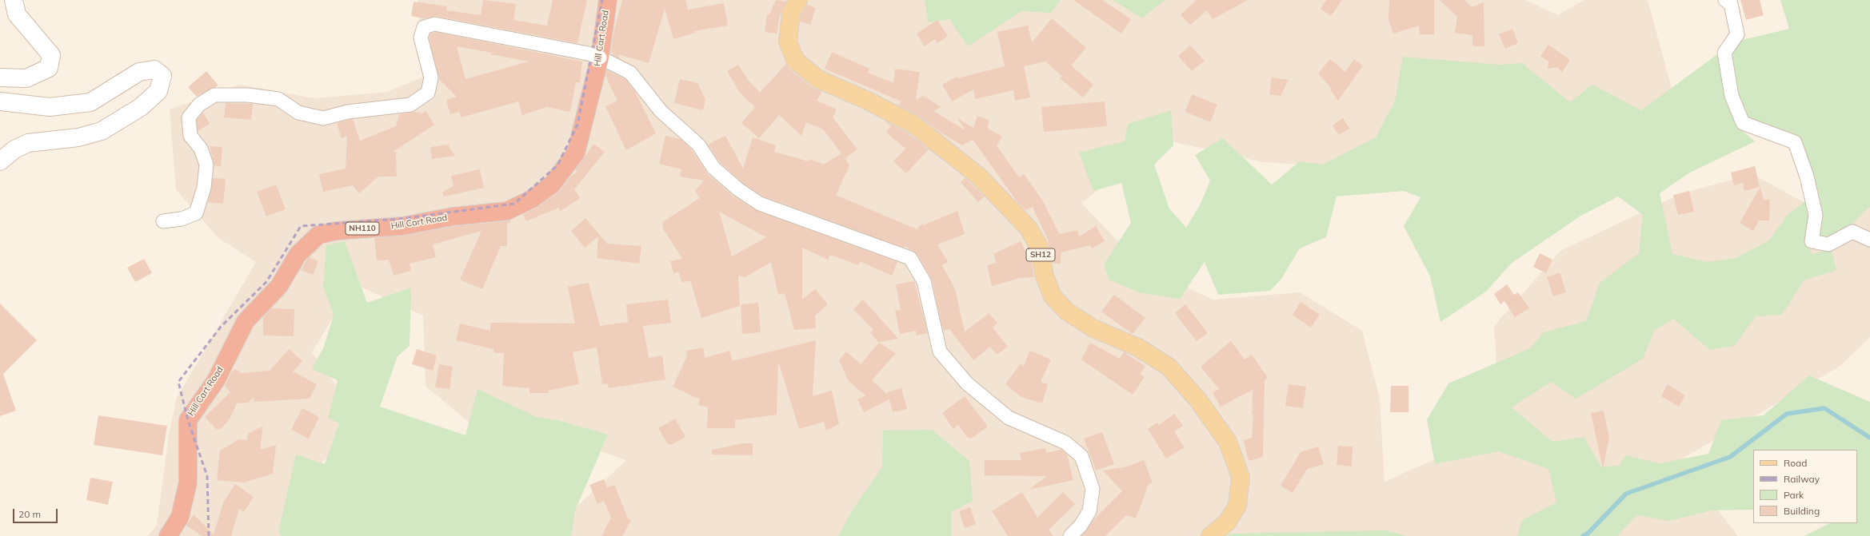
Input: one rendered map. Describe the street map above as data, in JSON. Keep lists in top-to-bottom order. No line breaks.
{"streets":{"highway":["Hill Cart Road","NH110"],"main road":["SH12"]},"legend":["Road","Railway","Park","Building"],"scale_bar":"20 m"}
